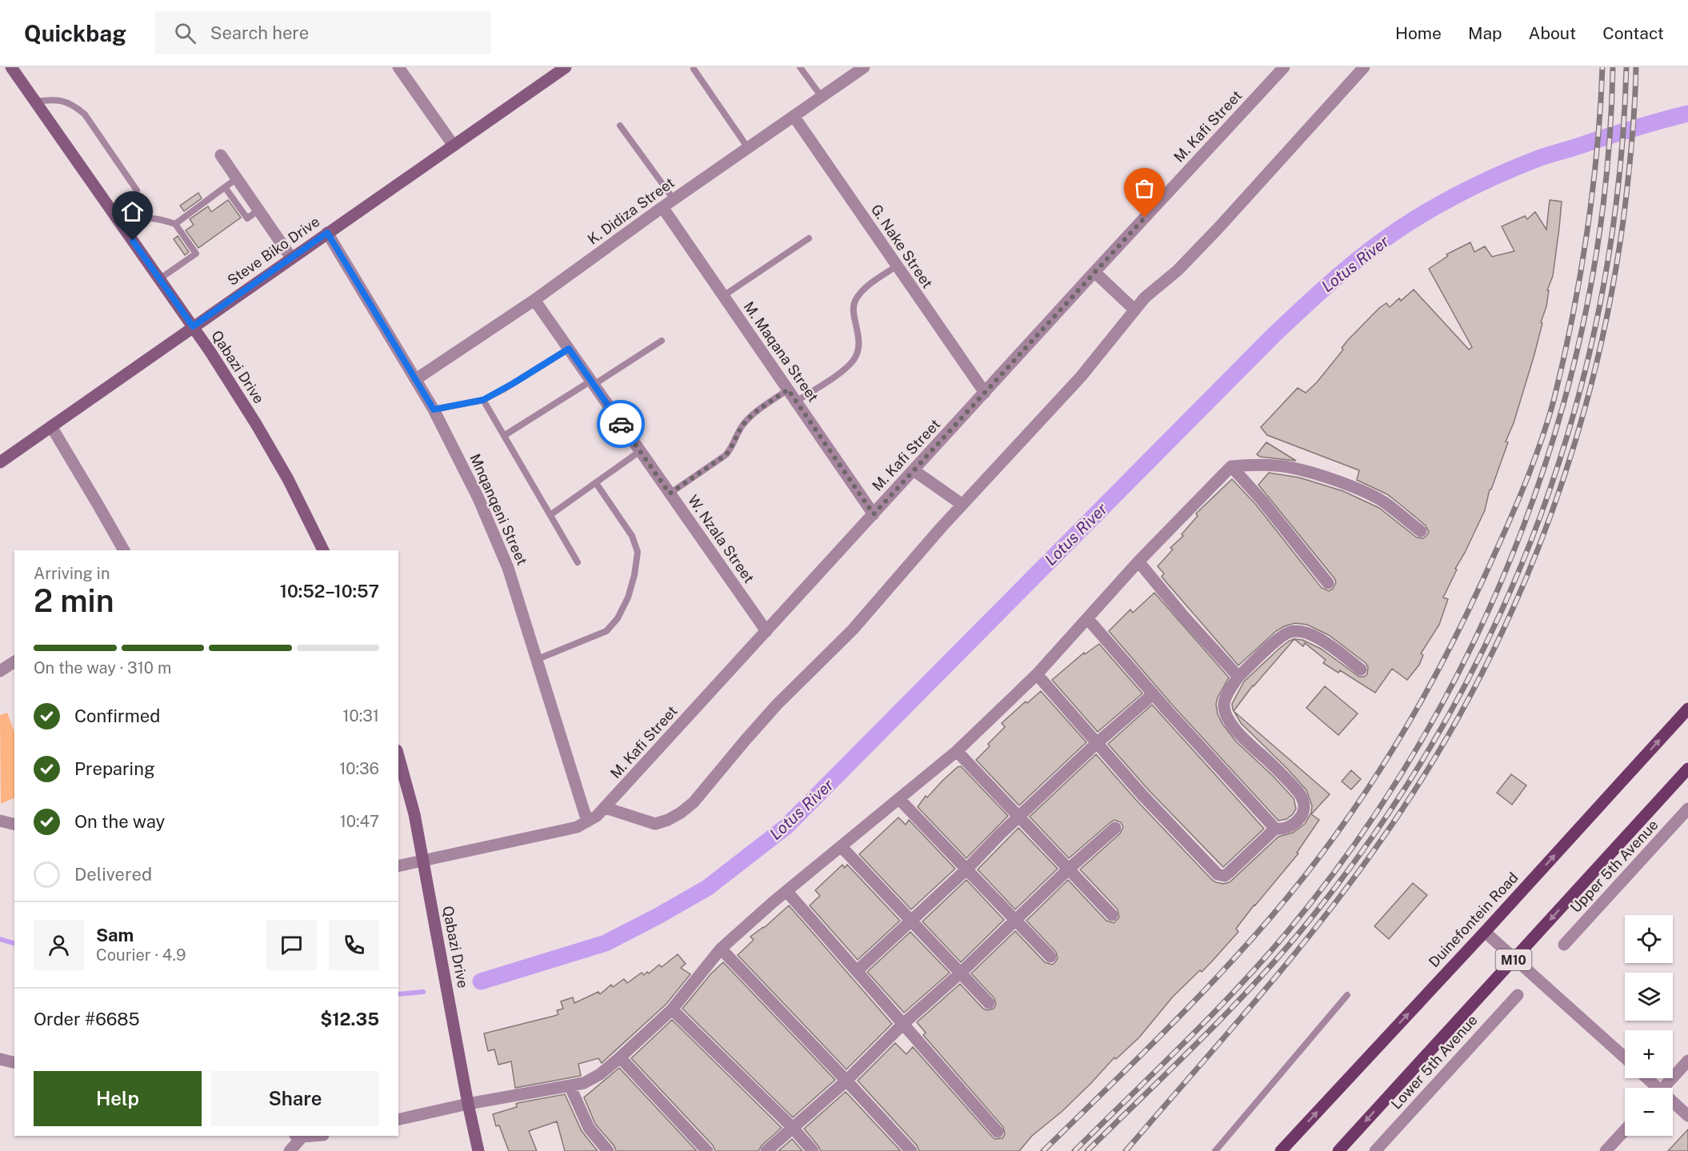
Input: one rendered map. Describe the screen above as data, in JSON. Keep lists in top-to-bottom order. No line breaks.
{"streets":{"main road":["Duinefontein Road","M10"],"street":["M. Kafi Street","K. Didiza Street","G. Nake Street","Steve Biko Drive","M. Maqana Street","Qabazi Drive","Mnqanqeni Street","W. Nzala Street","Upper 5th Avenue","Lower 5th Avenue"]},"crossings":[["M. Kafi Street","G. Nake Street"],["M. Kafi Street","M. Maqana Street"],["M. Kafi Street","Qabazi Drive"],["M. Kafi Street","Mnqanqeni Street"],["M. Kafi Street","W. Nzala Street"],["K. Didiza Street","G. Nake Street"],["K. Didiza Street","M. Maqana Street"],["K. Didiza Street","Mnqanqeni Street"],["K. Didiza Street","W. Nzala Street"],["Steve Biko Drive","Qabazi Drive"],["Steve Biko Drive","Mnqanqeni Street"]],"water":["Lotus River"],"page":{"header":"Quickbag","search":"Search here","nav":["Home","Map","About","Contact"],"heading":["2 min","Arriving in","10:52–10:57"],"panel":["Sam","Courier · 4.9","Order #6685","$12.35"],"bar":"On the way · 310 m","list":[["Confirmed","10:31"],["Preparing","10:36"],["On the way","10:47"],"Delivered"],"map_buttons":["+","−"],"buttons":["Help","Share"]}}
